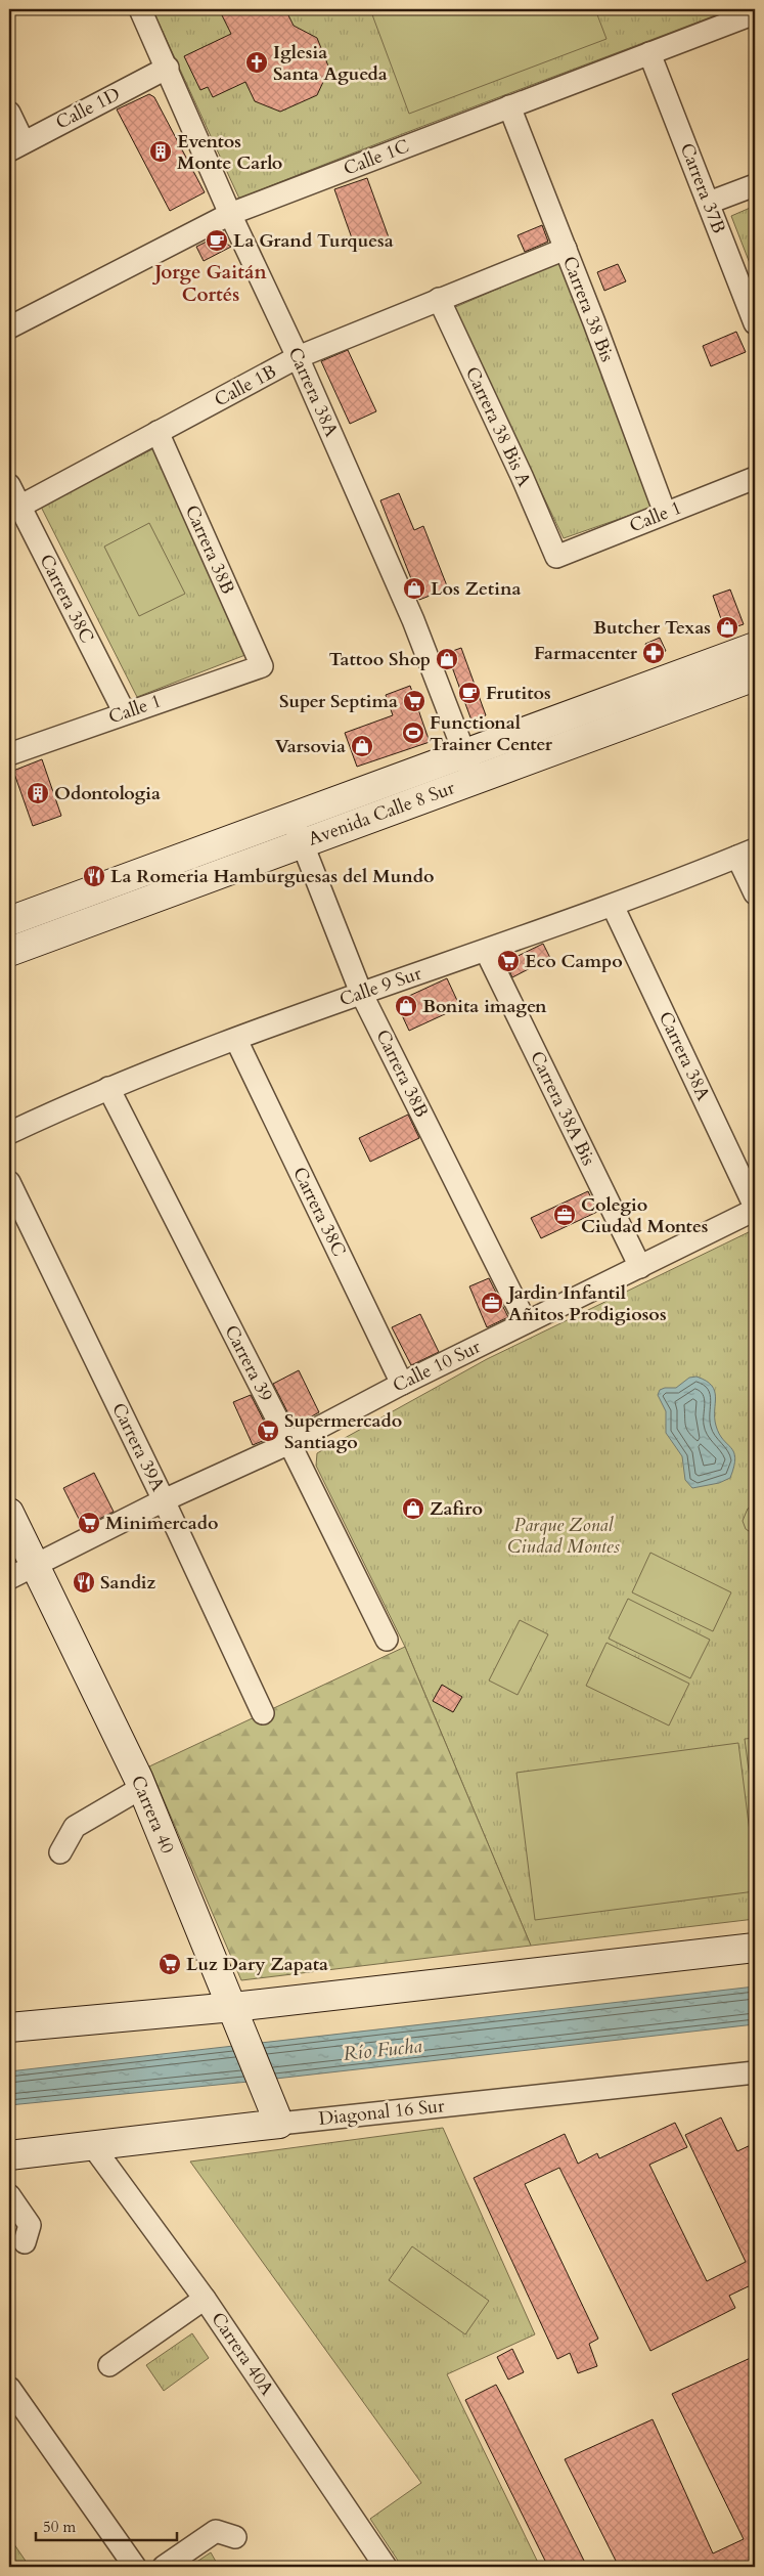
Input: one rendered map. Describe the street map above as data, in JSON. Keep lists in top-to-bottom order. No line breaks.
{"streets":{"street":["Calle 1D","Calle 1C","Carrera 37B","Carrera 38 Bis","Calle 1B","Carrera 38A","Carrera 38 Bis A","Calle 1","Carrera 38B","Carrera 38C","Avenida Calle 8 Sur","Calle 9 Sur","Carrera 38A Bis","Carrera 39","Calle 10 Sur","Carrera 39A","Carrera 40","Diagonal 16 Sur","Carrera 40A"]},"crossings":[["Calle 1D","Carrera 38A"],["Calle 1C","Carrera 37B"],["Calle 1C","Carrera 38 Bis"],["Calle 1C","Carrera 38A"],["Carrera 38 Bis","Calle 1B"],["Carrera 38 Bis","Calle 1"],["Calle 1B","Carrera 38A"],["Calle 1B","Carrera 38 Bis A"],["Calle 1B","Carrera 38B"],["Calle 1B","Carrera 38C"],["Carrera 38A","Avenida Calle 8 Sur"],["Carrera 38A","Calle 9 Sur"],["Carrera 38A","Calle 10 Sur"],["Carrera 38 Bis A","Calle 1"],["Calle 1","Carrera 38B"],["Calle 1","Carrera 38C"],["Carrera 38B","Avenida Calle 8 Sur"],["Carrera 38B","Calle 9 Sur"],["Carrera 38B","Calle 10 Sur"],["Carrera 38C","Calle 9 Sur"],["Carrera 38C","Calle 10 Sur"],["Calle 9 Sur","Carrera 38A Bis"],["Calle 9 Sur","Carrera 39"],["Carrera 38A Bis","Calle 10 Sur"],["Carrera 39","Calle 10 Sur"],["Calle 10 Sur","Carrera 39A"],["Calle 10 Sur","Carrera 40"],["Carrera 40","Diagonal 16 Sur"],["Diagonal 16 Sur","Carrera 40A"]],"districts":["Jorge Gaitán Cortés"],"water":["Río Fucha"],"parks":["Parque Zonal Ciudad Montes"],"places":{"church":["Iglesia Santa Agueda"],"building":["Eventos Monte Carlo","Odontologia"],"cafe":["La Grand Turquesa","Frutitos"],"shop":["Los Zetina","Butcher Texas","Tattoo Shop","Varsovia","Bonita imagen","Zafiro"],"pharmacy":["Farmacenter"],"supermarket":["Super Septima","Eco Campo","Supermercado Santiago","Minimercado","Luz Dary Zapata"],"sports":["Functional Trainer Center"],"restaurant":["La Romeria Hamburguesas del Mundo","Sandiz"],"office":["Colegio Ciudad Montes","Jardin Infantil Añitos Prodigiosos"]},"scale_bar":"50 m"}
